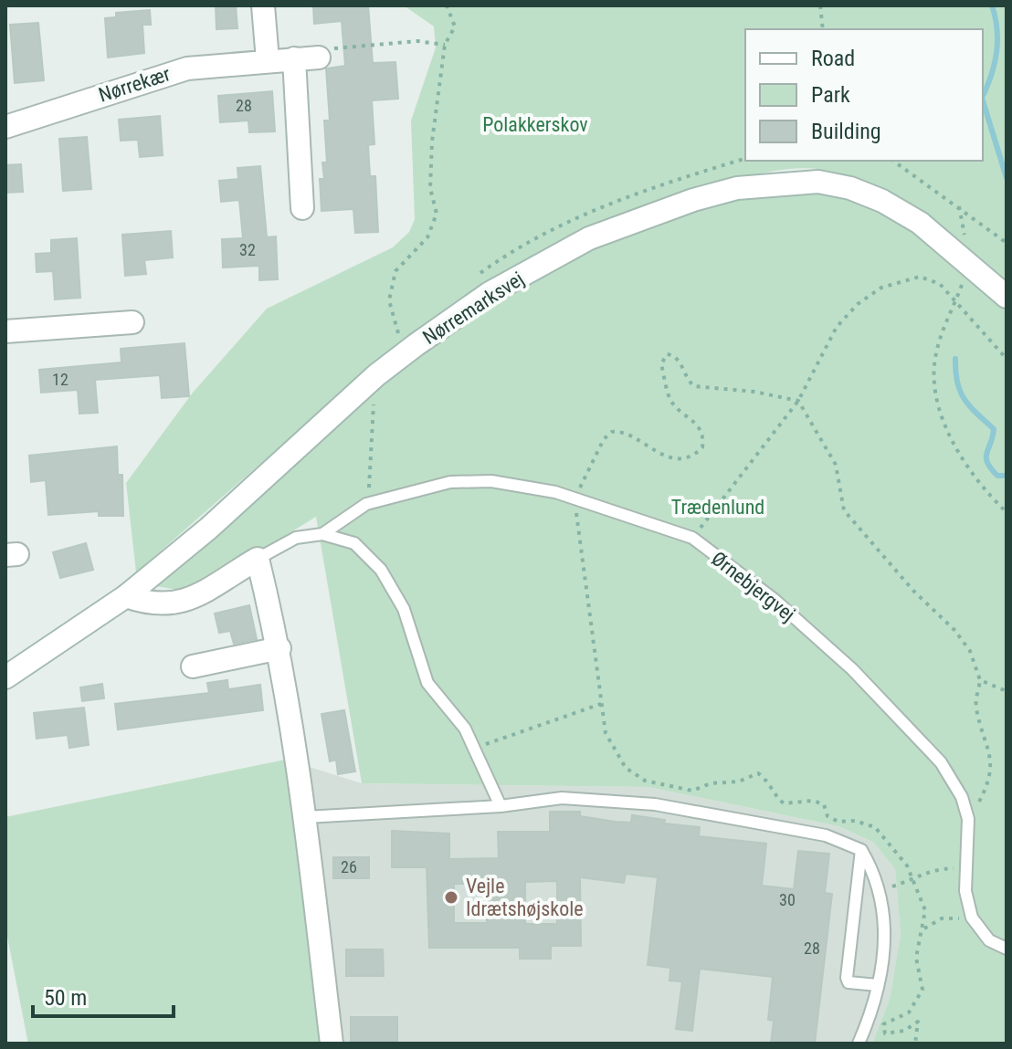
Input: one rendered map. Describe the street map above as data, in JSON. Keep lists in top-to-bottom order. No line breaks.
{"streets":{"street":["Nørrekær","Nørremarksvej","Ørnebjergvej"]},"crossings":[["Nørremarksvej","Ørnebjergvej"]],"parks":["Polakkerskov","Trædenlund"],"places":["Vejle Idrætshøjskole"],"house_numbers":["28","32","12","26","30","28"],"legend":["Road","Park","Building"],"scale_bar":"50 m"}
